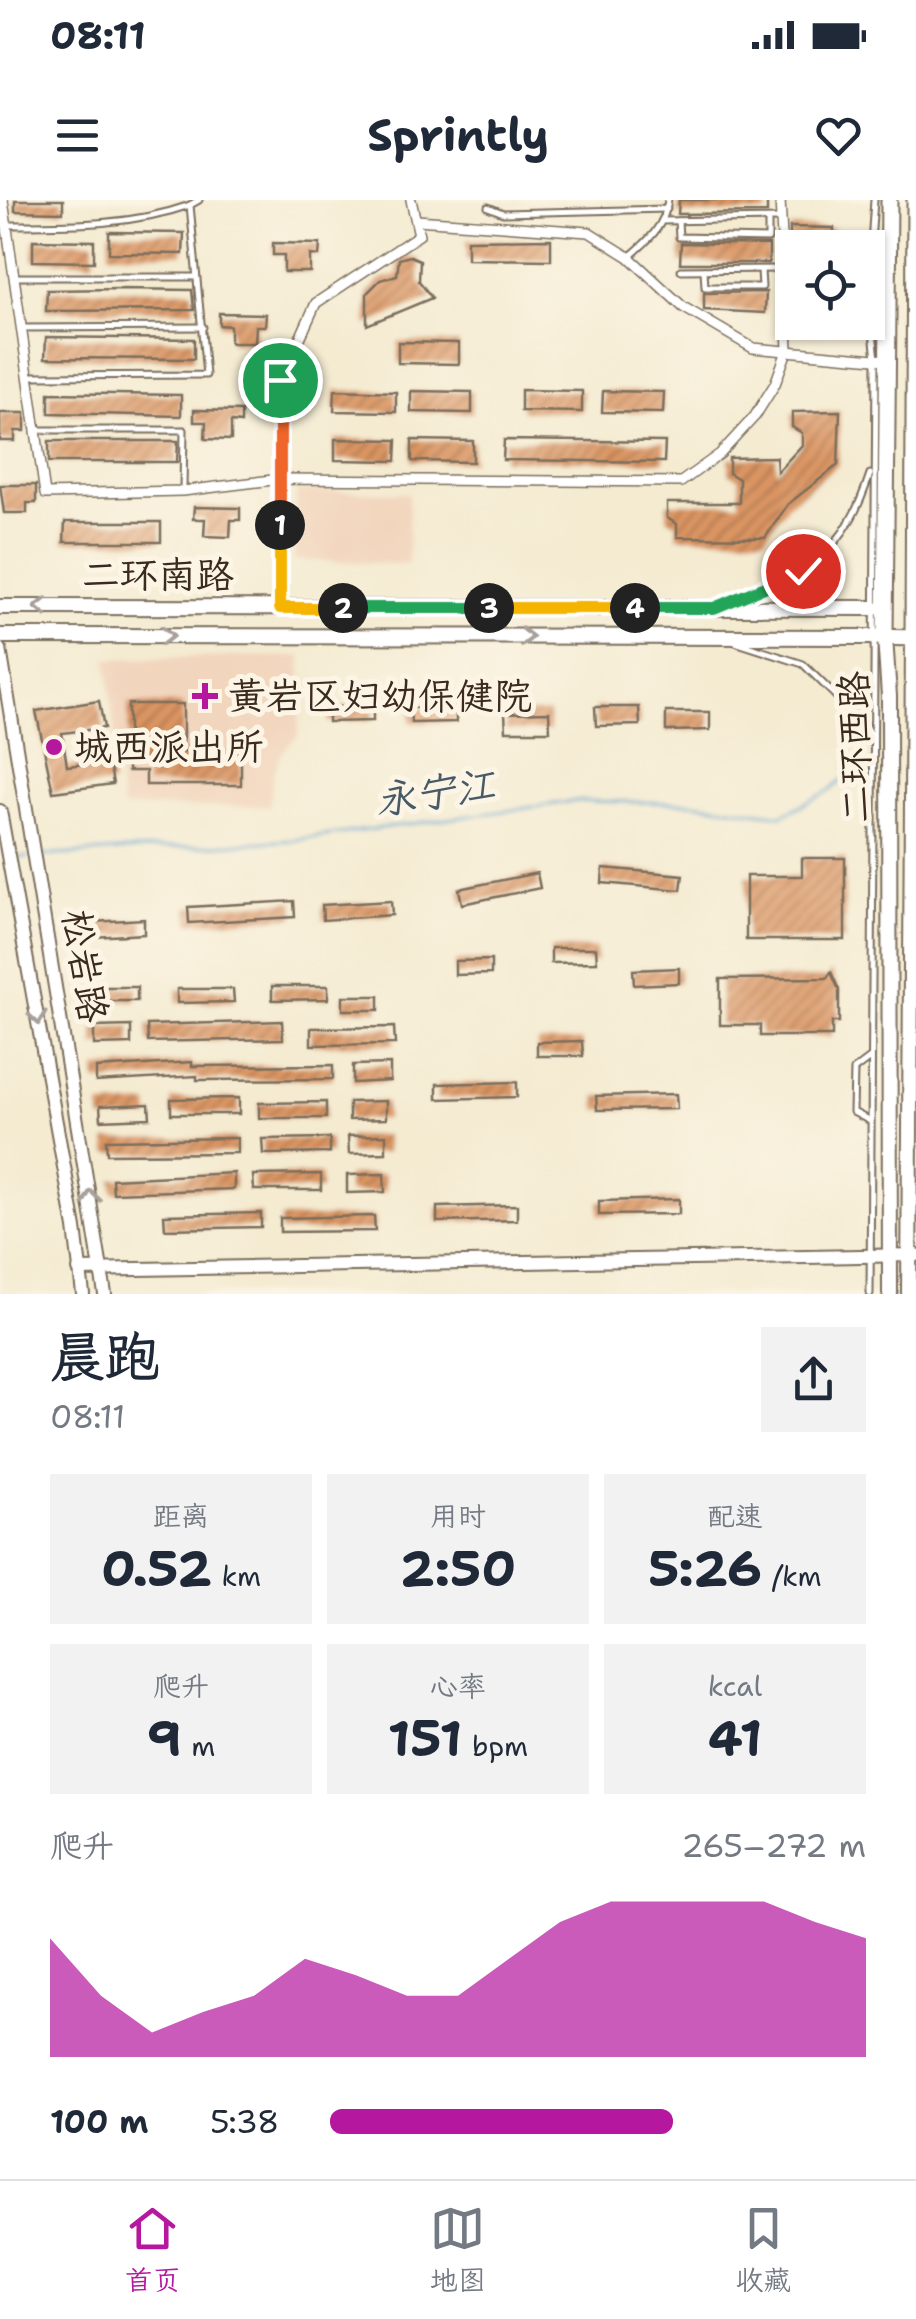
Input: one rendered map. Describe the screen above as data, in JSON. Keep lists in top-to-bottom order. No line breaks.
{"streets":{"highway":["二环南路","二环西路"],"main road":["松岩路"]},"crossings":[["二环南路","二环西路"]],"water":["永宁江"],"places":{"health":["黄岩区妇幼保健院"],"other":["城西派出所"]},"page":{"status":"08:11","header":"Sprintly","pins":["1","2","3","4"],"heading":["晨跑","08:11"],"stats":[["距离","0.52 km"],["用时","2:50"],["配速","5:26 /km"],["爬升","9 m"],["心率","151 bpm"],["kcal","41"]],"chart":["爬升","265–272 m"],"list":[{"name":"100 m","note":"5:38"}],"tabs":["首页","地图","收藏"]}}
